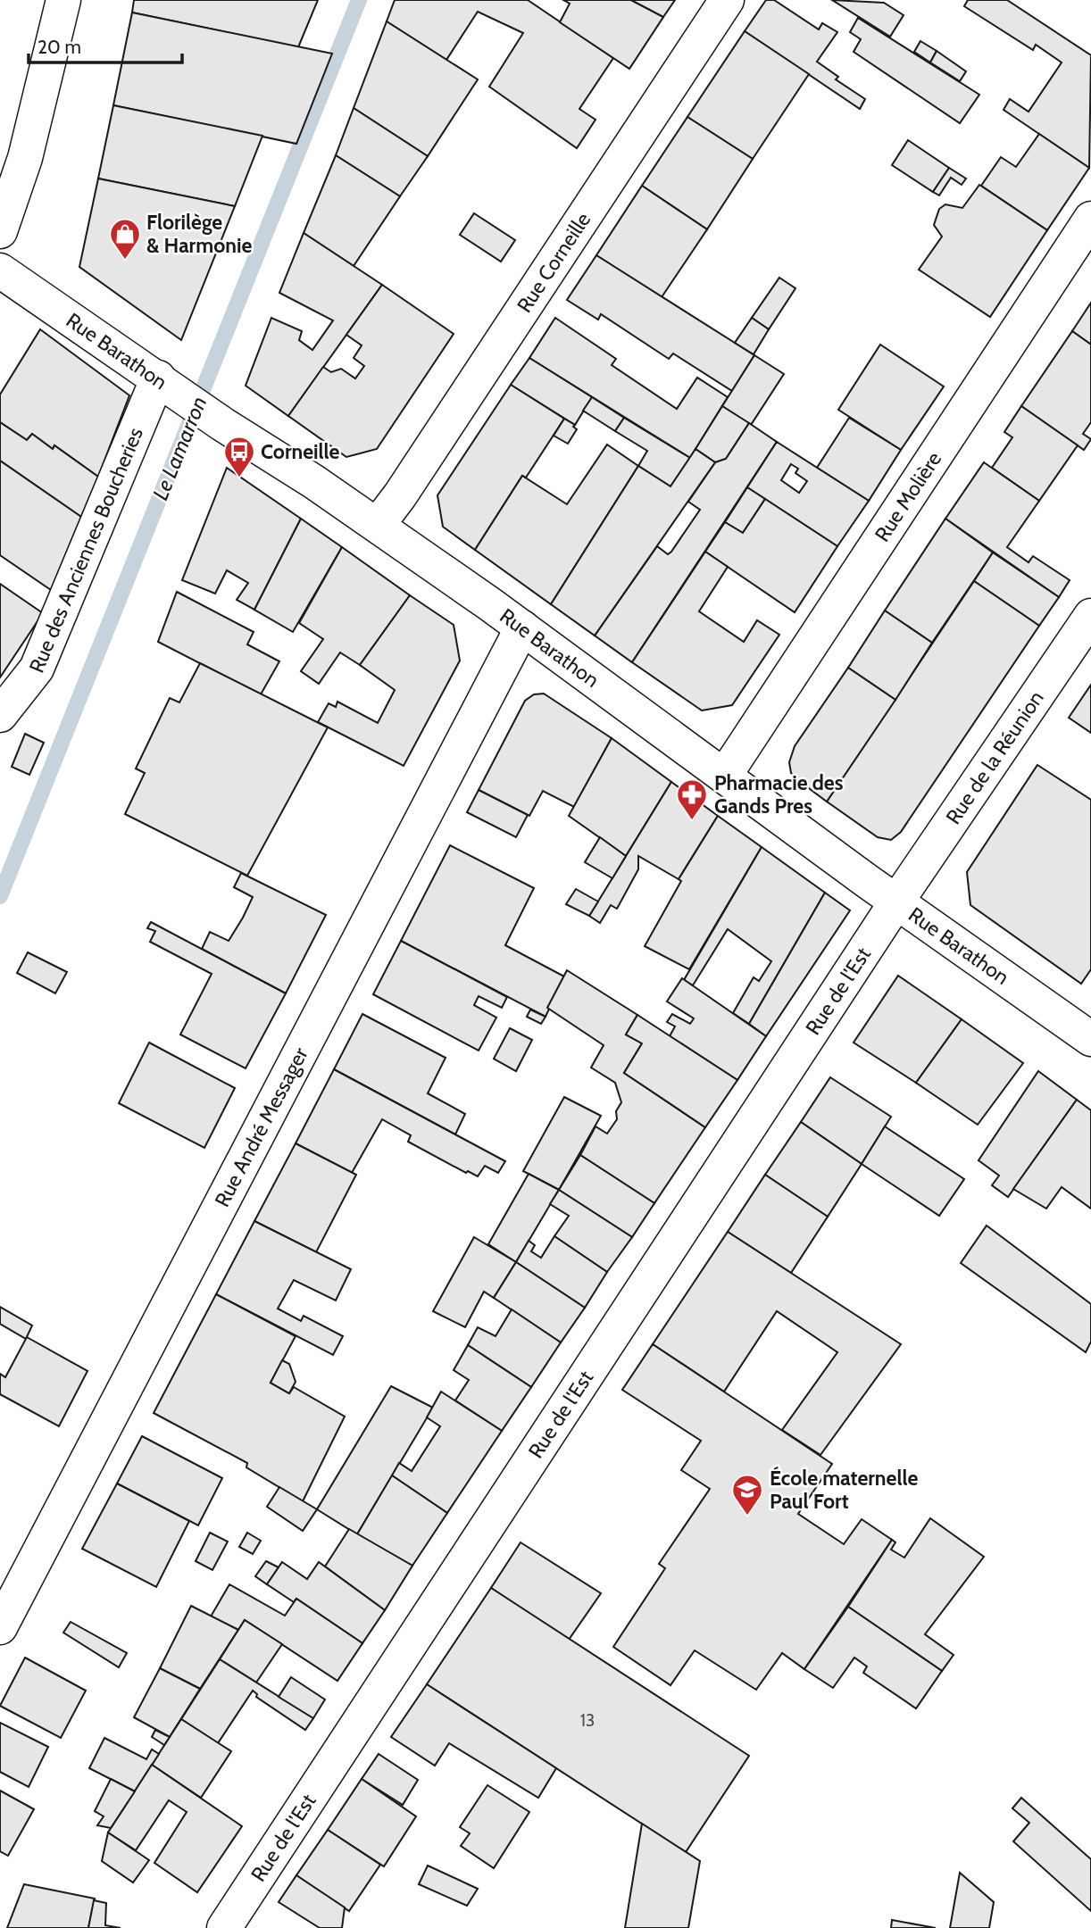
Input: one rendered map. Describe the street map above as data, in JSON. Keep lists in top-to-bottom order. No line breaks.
{"streets":{"street":["Rue Corneille","Rue Barathon","Rue Molière","Rue des Anciennes Boucheries","Rue de la Réunion","Rue de l'Est","Rue André Messager"]},"crossings":[["Rue Corneille","Rue Barathon"],["Rue Barathon","Rue Molière"],["Rue Barathon","Rue des Anciennes Boucheries"],["Rue Barathon","Rue de la Réunion"],["Rue Barathon","Rue de l'Est"],["Rue Barathon","Rue André Messager"],["Rue de la Réunion","Rue de l'Est"]],"water":["Le Lamarron"],"places":{"shop":["Florilège & Harmonie"],"bus stop":["Corneille"],"pharmacy":["Pharmacie des Gands Pres"],"school or university":["École maternelle Paul Fort"]},"house_numbers":["13"],"scale_bar":"20 m"}
